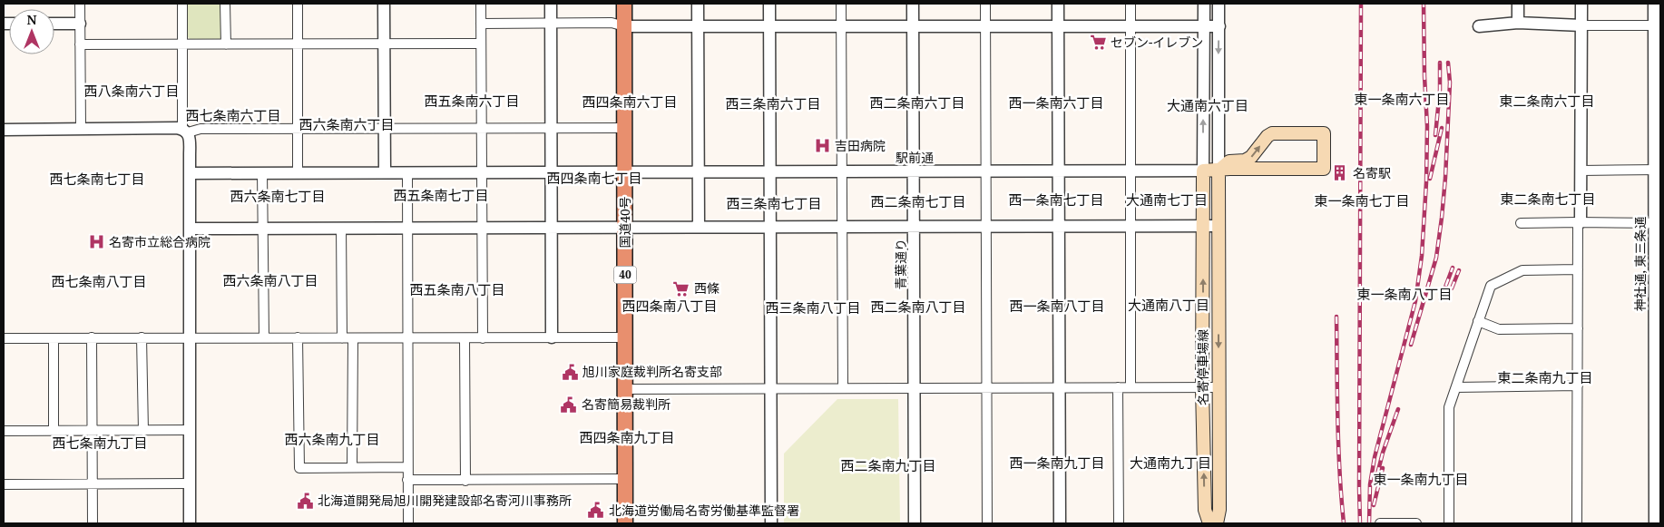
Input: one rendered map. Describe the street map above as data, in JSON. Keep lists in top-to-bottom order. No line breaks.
{"streets":{"highway":["国道40号","40"],"main road":["名寄停車場線"],"street":["駅前通","青葉通り","神社通, 東三条通"]},"crossings":[["駅前通","国道40号"],["駅前通","青葉通り"],["駅前通","名寄停車場線"]],"districts":["西八条南六丁目","東一条南六丁目","西五条南六丁目","東二条南六丁目","西四条南六丁目","西二条南六丁目","西一条南六丁目","西三条南六丁目","大通南六丁目","西七条南六丁目","西六条南六丁目","西四条南七丁目","西七条南七丁目","西五条南七丁目","西六条南七丁目","東二条南七丁目","西一条南七丁目","大通南七丁目","東一条南七丁目","西二条南七丁目","西三条南七丁目","西六条南八丁目","西七条南八丁目","西五条南八丁目","東一条南八丁目","大通南八丁目","西四条南八丁目","西一条南八丁目","西二条南八丁目","西三条南八丁目","東二条南九丁目","西四条南九丁目","西六条南九丁目","西七条南九丁目","西一条南九丁目","大通南九丁目","西二条南九丁目","東一条南九丁目"],"places":{"supermarket":["セブン-イレブン","西條"],"hospital":["吉田病院","名寄市立総合病院"],"building":["名寄駅"],"public building":["旭川家庭裁判所名寄支部","名寄簡易裁判所","北海道開発局旭川開発建設部名寄河川事務所","北海道労働局名寄労働基準監督署"]},"north":"top"}
